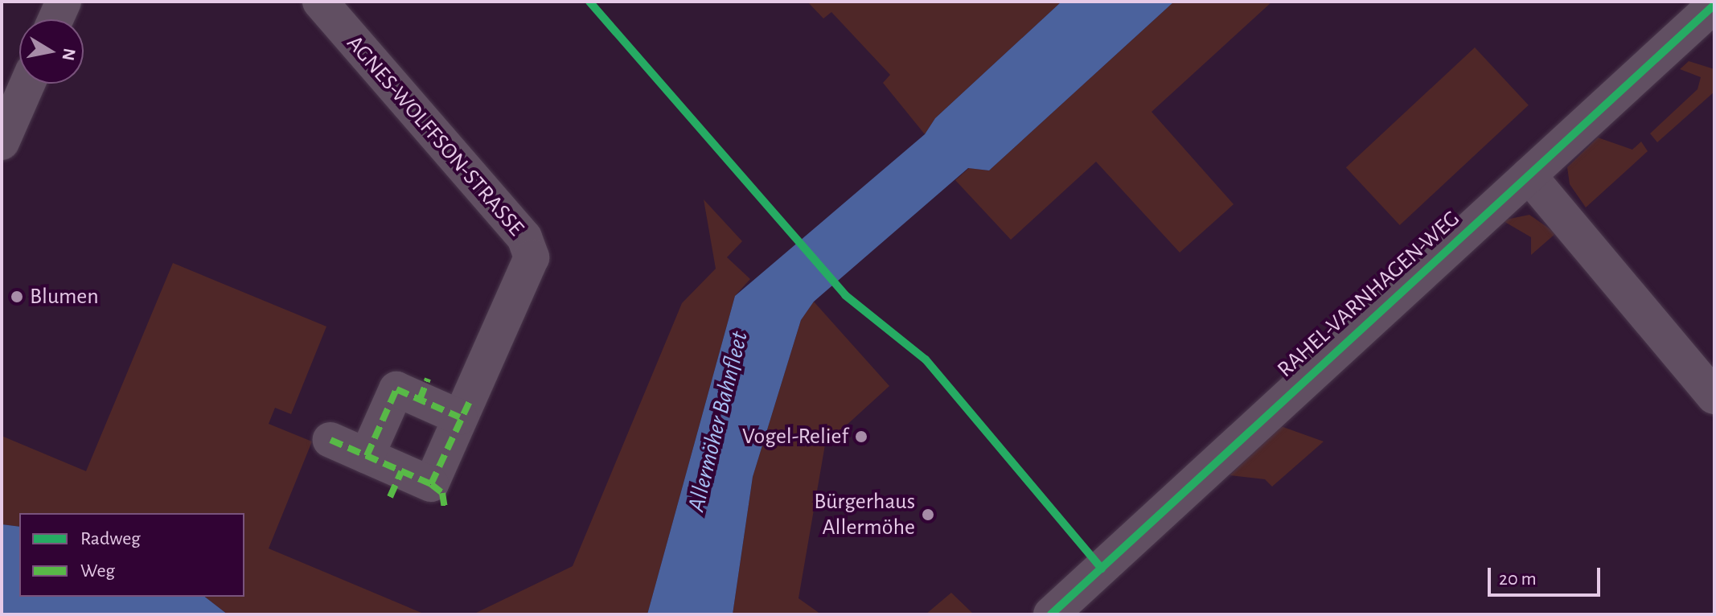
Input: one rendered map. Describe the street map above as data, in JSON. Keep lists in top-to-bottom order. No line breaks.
{"streets":{"street":["AGNES-WOLFFSON-STRASSE","RAHEL-VARNHAGEN-WEG"]},"water":["Allermöher Bahnfleet"],"places":["Blumen","Vogel-Relief","Bürgerhaus Allermöhe"],"legend":["Radweg","Weg"],"scale_bar":"20 m","north":"right"}
